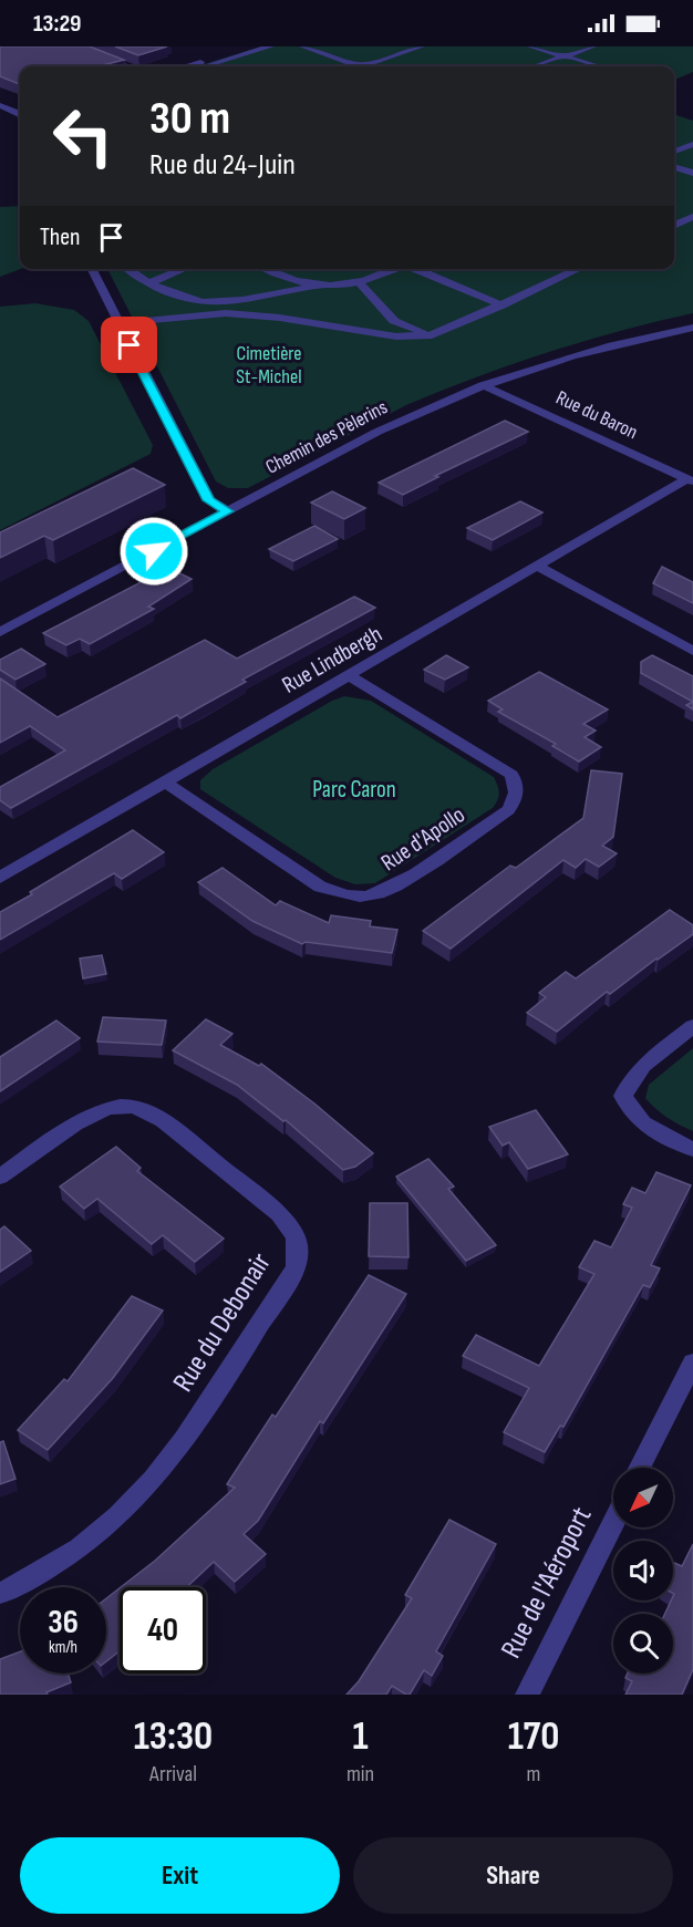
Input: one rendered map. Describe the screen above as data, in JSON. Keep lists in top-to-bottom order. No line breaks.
{"streets":{"street":["Rue du Baron","Chemin des Pèlerins","Rue Lindbergh","Rue d'Apollo","Rue du Debonair","Rue de l'Aéroport"]},"crossings":[["Rue du Baron","Chemin des Pèlerins"],["Rue du Baron","Rue Lindbergh"],["Rue Lindbergh","Rue d'Apollo"]],"parks":["Cimetière St-Michel","Parc Caron"],"north":"bottom left","page":{"status":"13:29","turn":["30 m","Rue du 24-Juin"],"then":"Then","speed":"36 km/h","limit":"40","eta":["13:30","Arrival","1","min","170","m"],"buttons":["Exit","Share"]}}
